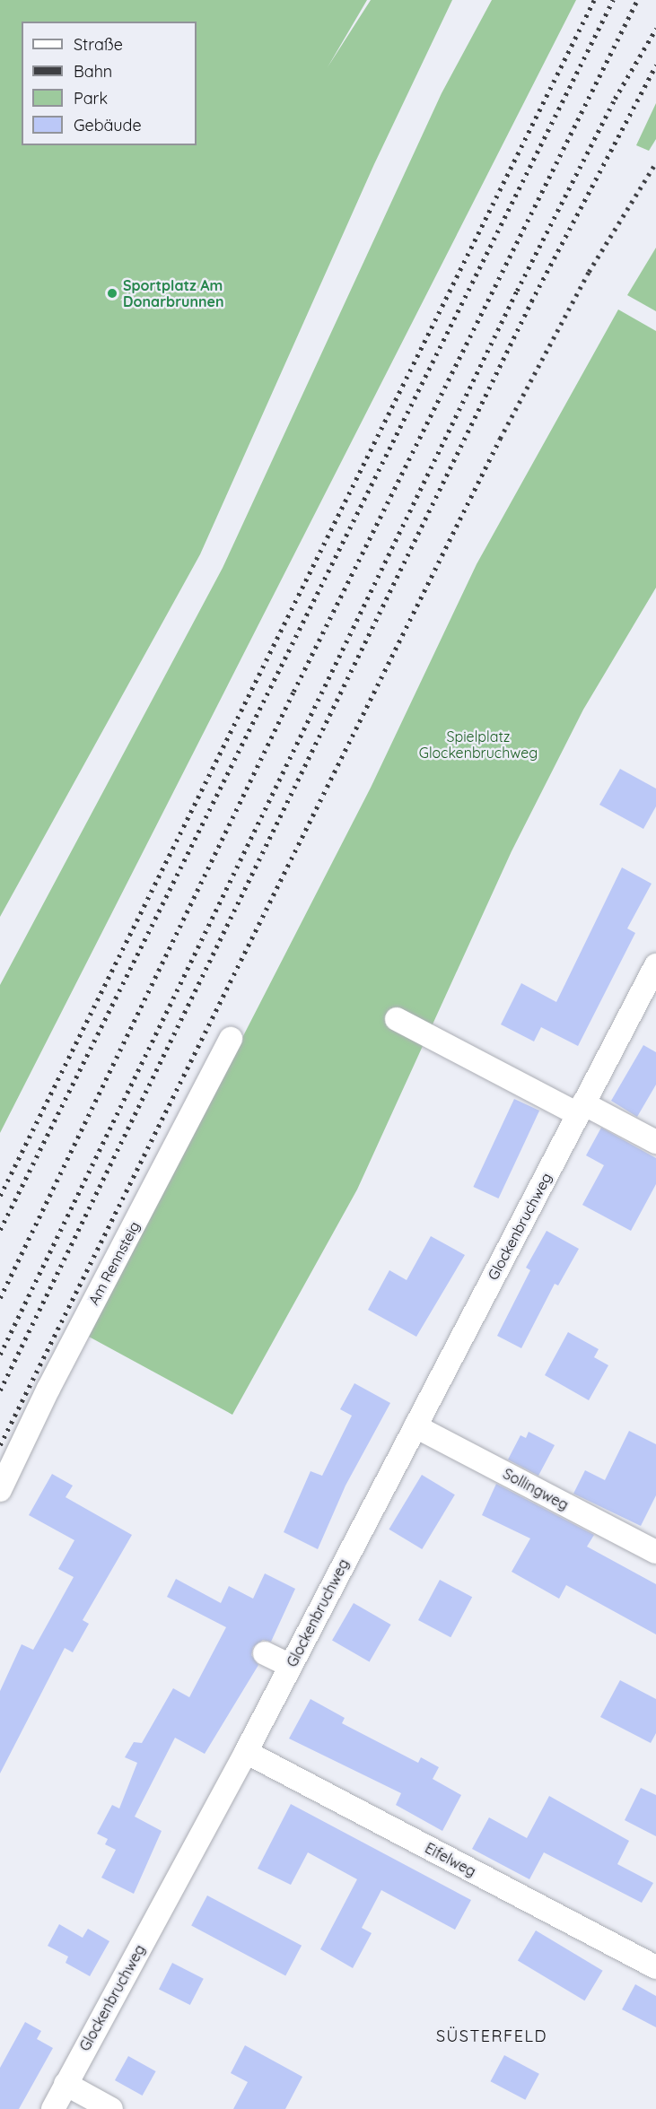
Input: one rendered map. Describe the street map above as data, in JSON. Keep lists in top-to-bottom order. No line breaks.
{"streets":{"street":["Glockenbruchweg","Am Rennsteig","Sollingweg","Eifelweg"]},"crossings":[["Glockenbruchweg","Sollingweg"],["Glockenbruchweg","Eifelweg"]],"districts":["SÜSTERFELD"],"parks":["Spielplatz Glockenbruchweg"],"places":["Sportplatz Am Donarbrunnen"],"legend":["Straße","Bahn","Park","Gebäude"]}
